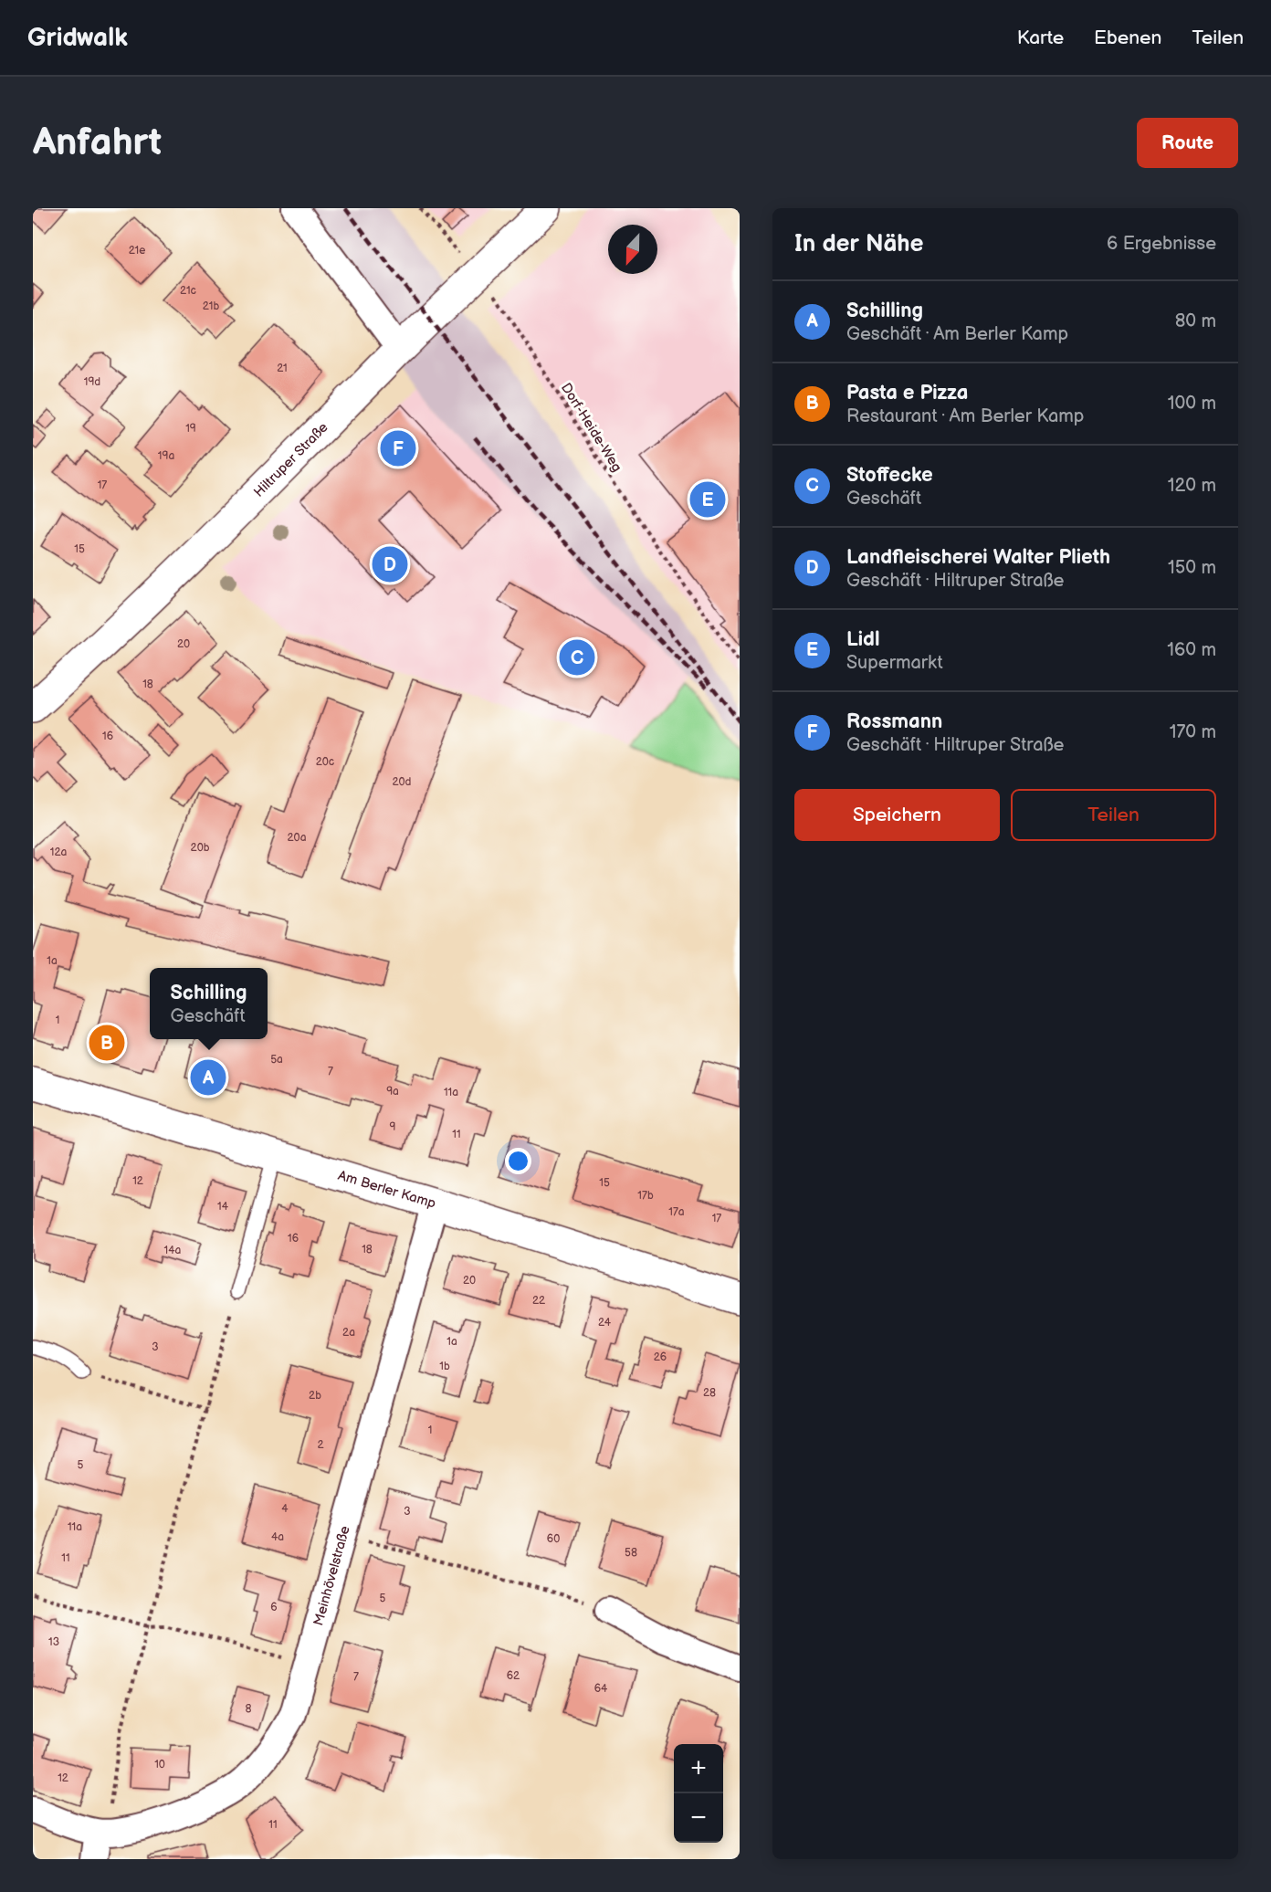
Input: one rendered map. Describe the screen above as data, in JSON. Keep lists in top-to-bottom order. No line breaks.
{"streets":{"street":["Hiltruper Straße","Am Berler Kamp","Meinhövelstraße"],"path":["Dorf-Heide-Weg"]},"crossings":[["Dorf-Heide-Weg","Hiltruper Straße"],["Am Berler Kamp","Meinhövelstraße"]],"house_numbers":["21e","21c","21b","21","19d","19","19a","17","15","20","18","16","20c","20d","20a","20b","12a","1a","1","5a","7","9a","11a","9","11","12","15","17b","14","17a","17","16","18","14a","20","22","24","2a","1a","3","26","1b","28","2b","1","2","5","4","3","11a","4a","60","58","11","5","6","13","62","7","64","8","10","12","11"],"north":"bottom","page":{"header":"Gridwalk","nav":["Karte","Ebenen","Teilen"],"buttons":["Route",["Speichern","Teilen"]],"title":"Anfahrt","heading":["In der Nähe","6 Ergebnisse"],"list":[{"mark":"A","name":"Schilling","note":"Geschäft · Am Berler Kamp","value":"80 m"},{"mark":"B","name":"Pasta e Pizza","note":"Restaurant · Am Berler Kamp","value":"100 m"},{"mark":"C","name":"Stoffecke","note":"Geschäft","value":"120 m"},{"mark":"D","name":"Landfleischerei Walter Plieth","note":"Geschäft · Hiltruper Straße","value":"150 m"},{"mark":"E","name":"Lidl","note":"Supermarkt","value":"160 m"},{"mark":"F","name":"Rossmann","note":"Geschäft · Hiltruper Straße","value":"170 m"}],"pins":["F","E","D","C","B","A"],"popup":["Schilling","Geschäft"],"map_buttons":["+","−"]}}
